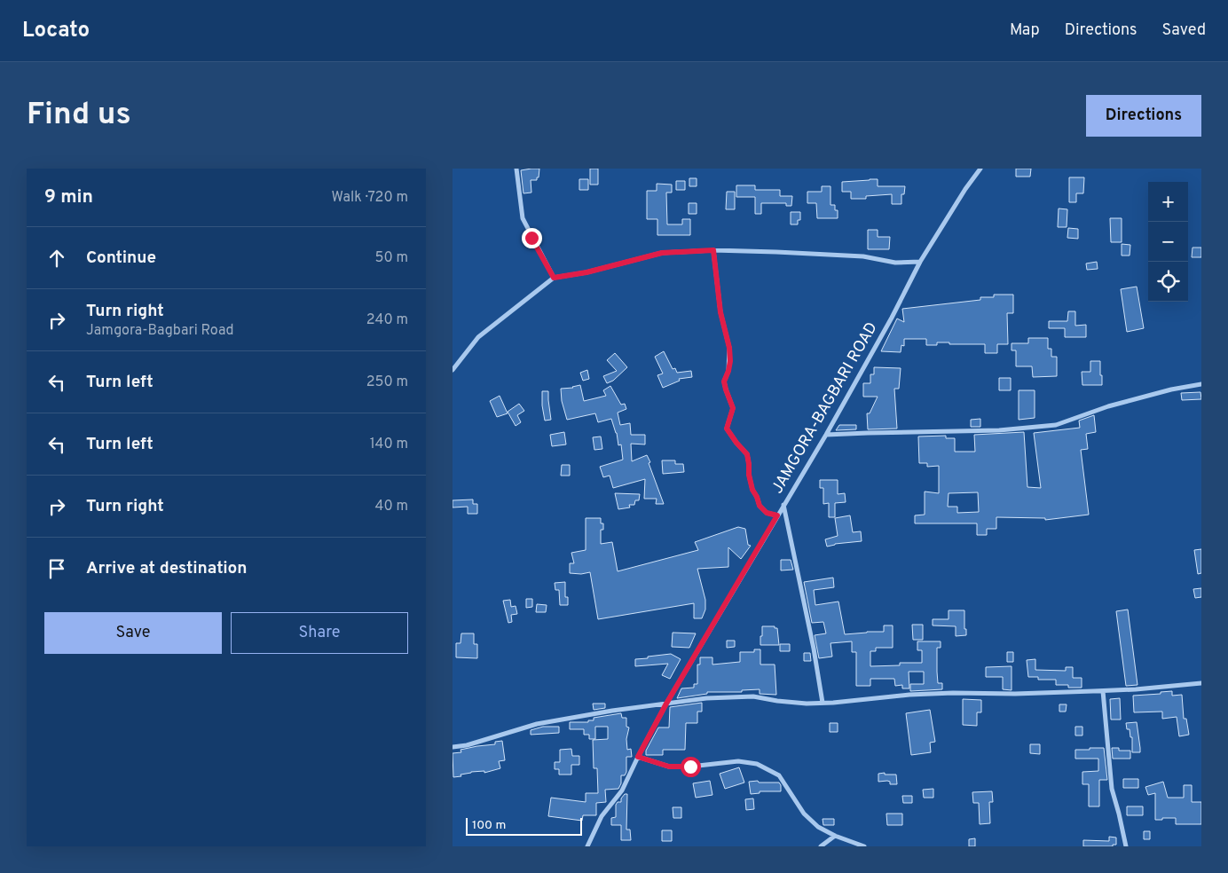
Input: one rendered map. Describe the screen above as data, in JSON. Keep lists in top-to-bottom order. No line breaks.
{"streets":{"street":["JAMGORA-BAGBARI ROAD"]},"scale_bar":"100 m","page":{"header":"Locato","nav":["Map","Directions","Saved"],"buttons":["Directions",["Save","Share"]],"title":"Find us","heading":["9 min","Walk · 720 m"],"map_buttons":["+","−"],"list":[["Continue","50 m"],["Turn right","Jamgora-Bagbari Road","240 m"],["Turn left","250 m"],["Turn left","140 m"],["Turn right","40 m"],"Arrive at destination"],"scale":"100 m"}}
